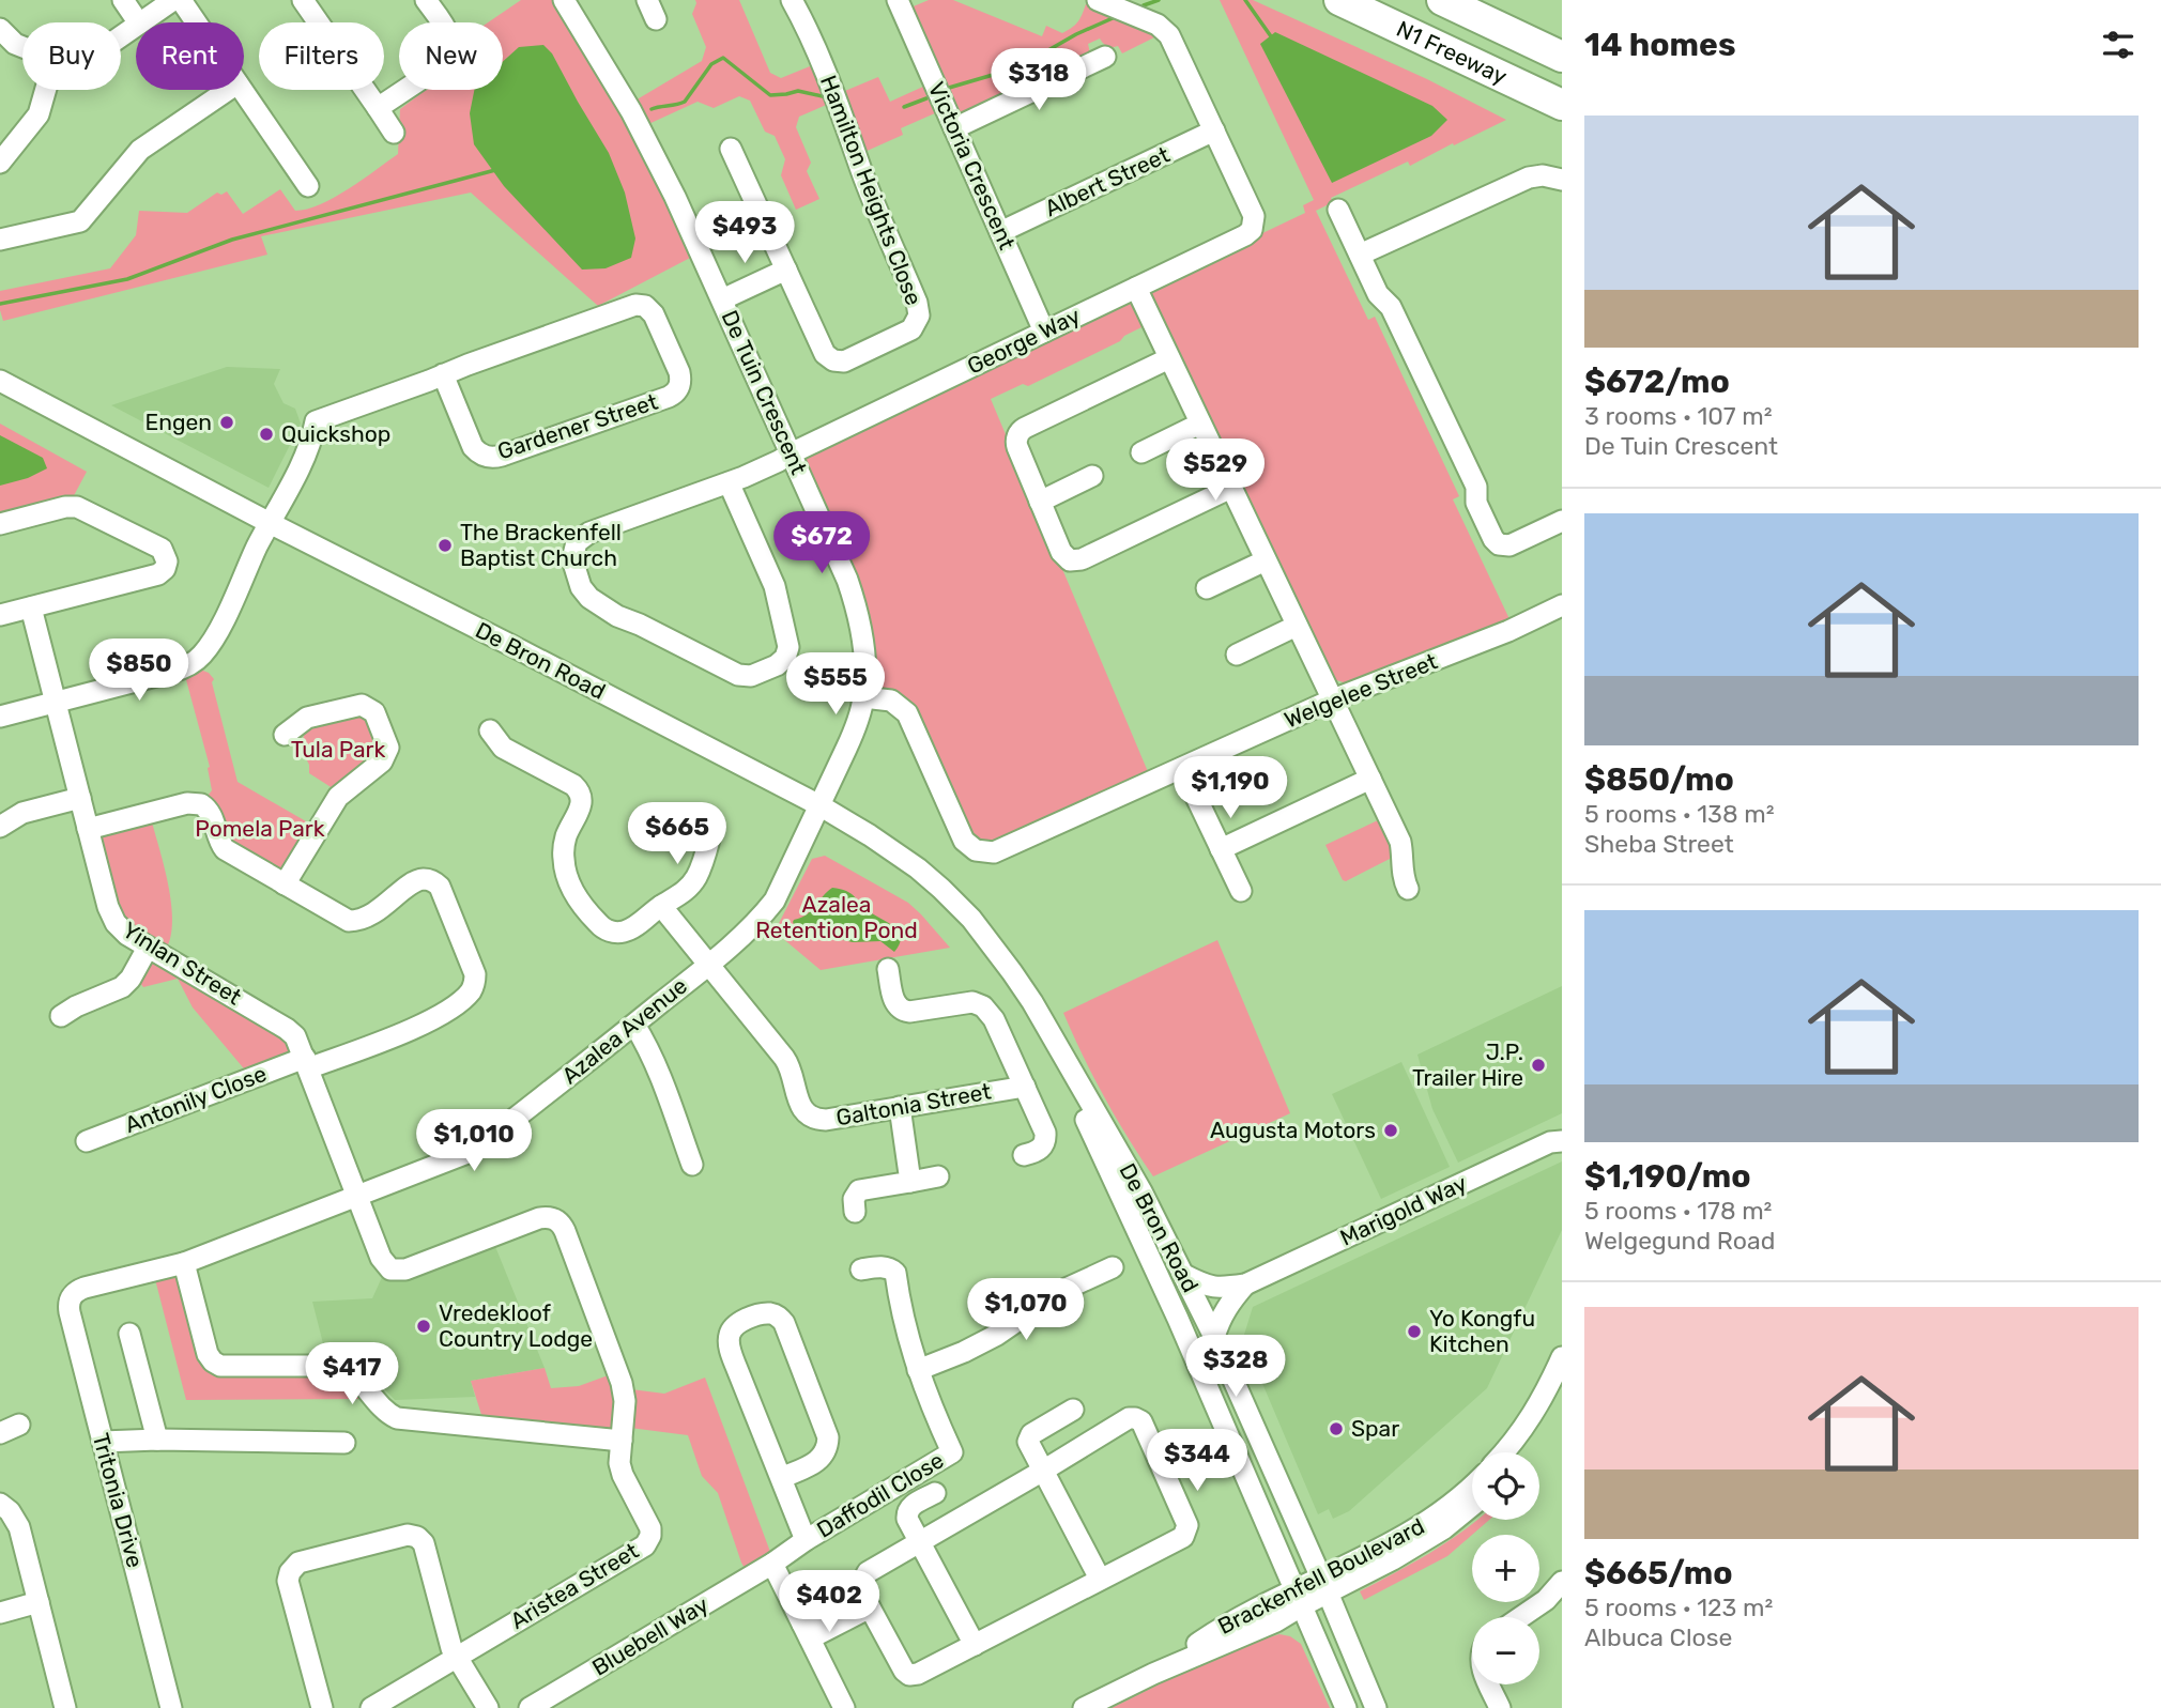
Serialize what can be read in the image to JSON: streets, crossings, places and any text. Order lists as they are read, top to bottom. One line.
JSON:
{"streets":{"highway":["N1 Freeway"],"street":["Victoria Crescent","Albert Street","Hamilton Heights Close","George Way","De Tuin Crescent","Gardener Street","De Bron Road","Welgelee Street","Yinlan Street","Azalea Avenue","Antonily Close","Galtonia Street","Marigold Way","Daffodil Close","Tritonia Drive","Brackenfell Boulevard","Aristea Street","Bluebell Way"]},"crossings":[["Victoria Crescent","Albert Street"],["Victoria Crescent","George Way"],["Albert Street","George Way"],["George Way","De Tuin Crescent"],["De Tuin Crescent","De Bron Road"],["De Tuin Crescent","Welgelee Street"],["De Tuin Crescent","Azalea Avenue"],["Gardener Street","De Bron Road"],["Gardener Street","Yinlan Street"],["De Bron Road","Azalea Avenue"],["De Bron Road","Marigold Way"],["De Bron Road","Brackenfell Boulevard"],["Yinlan Street","Azalea Avenue"],["Yinlan Street","Antonily Close"],["Yinlan Street","Aristea Street"],["Azalea Avenue","Galtonia Street"],["Azalea Avenue","Tritonia Drive"],["Azalea Avenue","Aristea Street"],["Daffodil Close","Bluebell Way"]],"parks":["Tula Park","Pomela Park","Azalea Retention Pond"],"places":["Engen","Quickshop","The Brackenfell Baptist Church","J.P. Trailer Hire","Augusta Motors","Vredekloof Country Lodge","Yo Kongfu Kitchen","Spar"],"page":{"heading":"14 homes","chip":["Buy","Rent","Filters","New"],"price":["$318","$493","$529","$672","$850","$555","$1,190","$665","$1,010","$1,070","$328","$417","$344","$402"],"list":[{"name":"$672/mo","note":"3 rooms · 107 m² · De Tuin Crescent"},{"name":"$850/mo","note":"5 rooms · 138 m² · Sheba Street"},{"name":"$1,190/mo","note":"5 rooms · 178 m² · Welgegund Road"},{"name":"$665/mo","note":"5 rooms · 123 m² · Albuca Close"}],"map_buttons":["+","−"]}}
